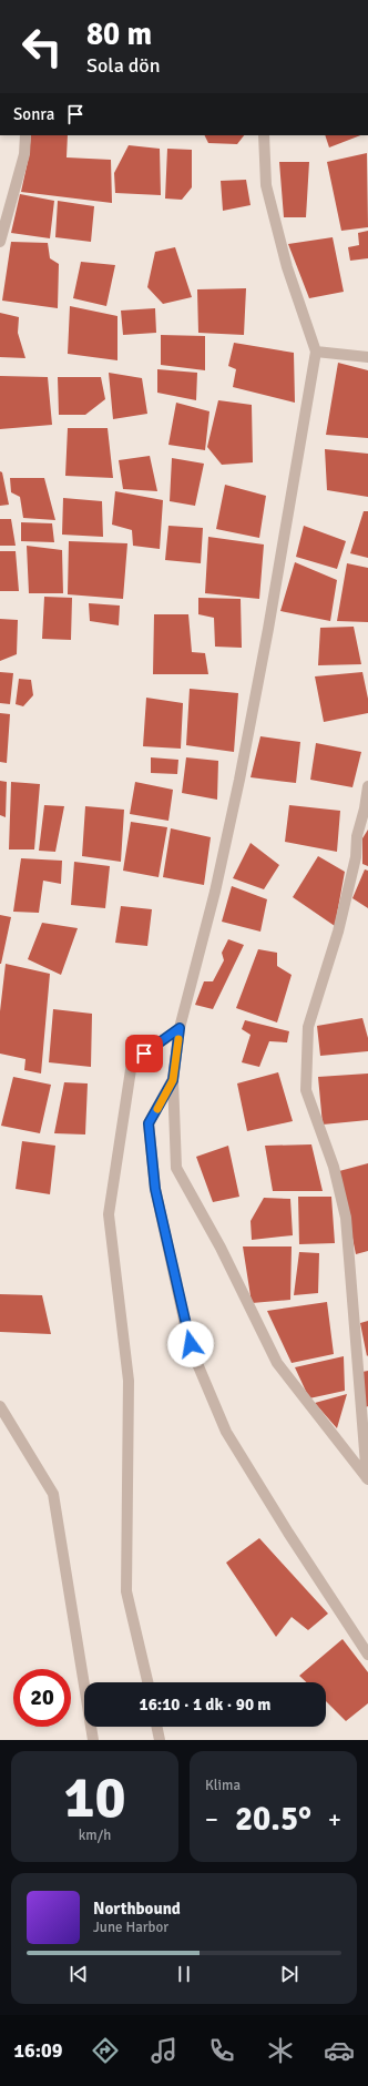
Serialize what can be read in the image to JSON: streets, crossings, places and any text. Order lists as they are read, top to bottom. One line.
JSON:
{"page":{"turn":["80 m","Sola dön"],"then":"Sonra","limit":"20","trip":"16:10 · 1 dk · 90 m","tile":[["10","km/h"],"Klima"],"heat":["−","20.5°","+"],"song":["Northbound","June Harbor"],"tabs":"16:09"}}
